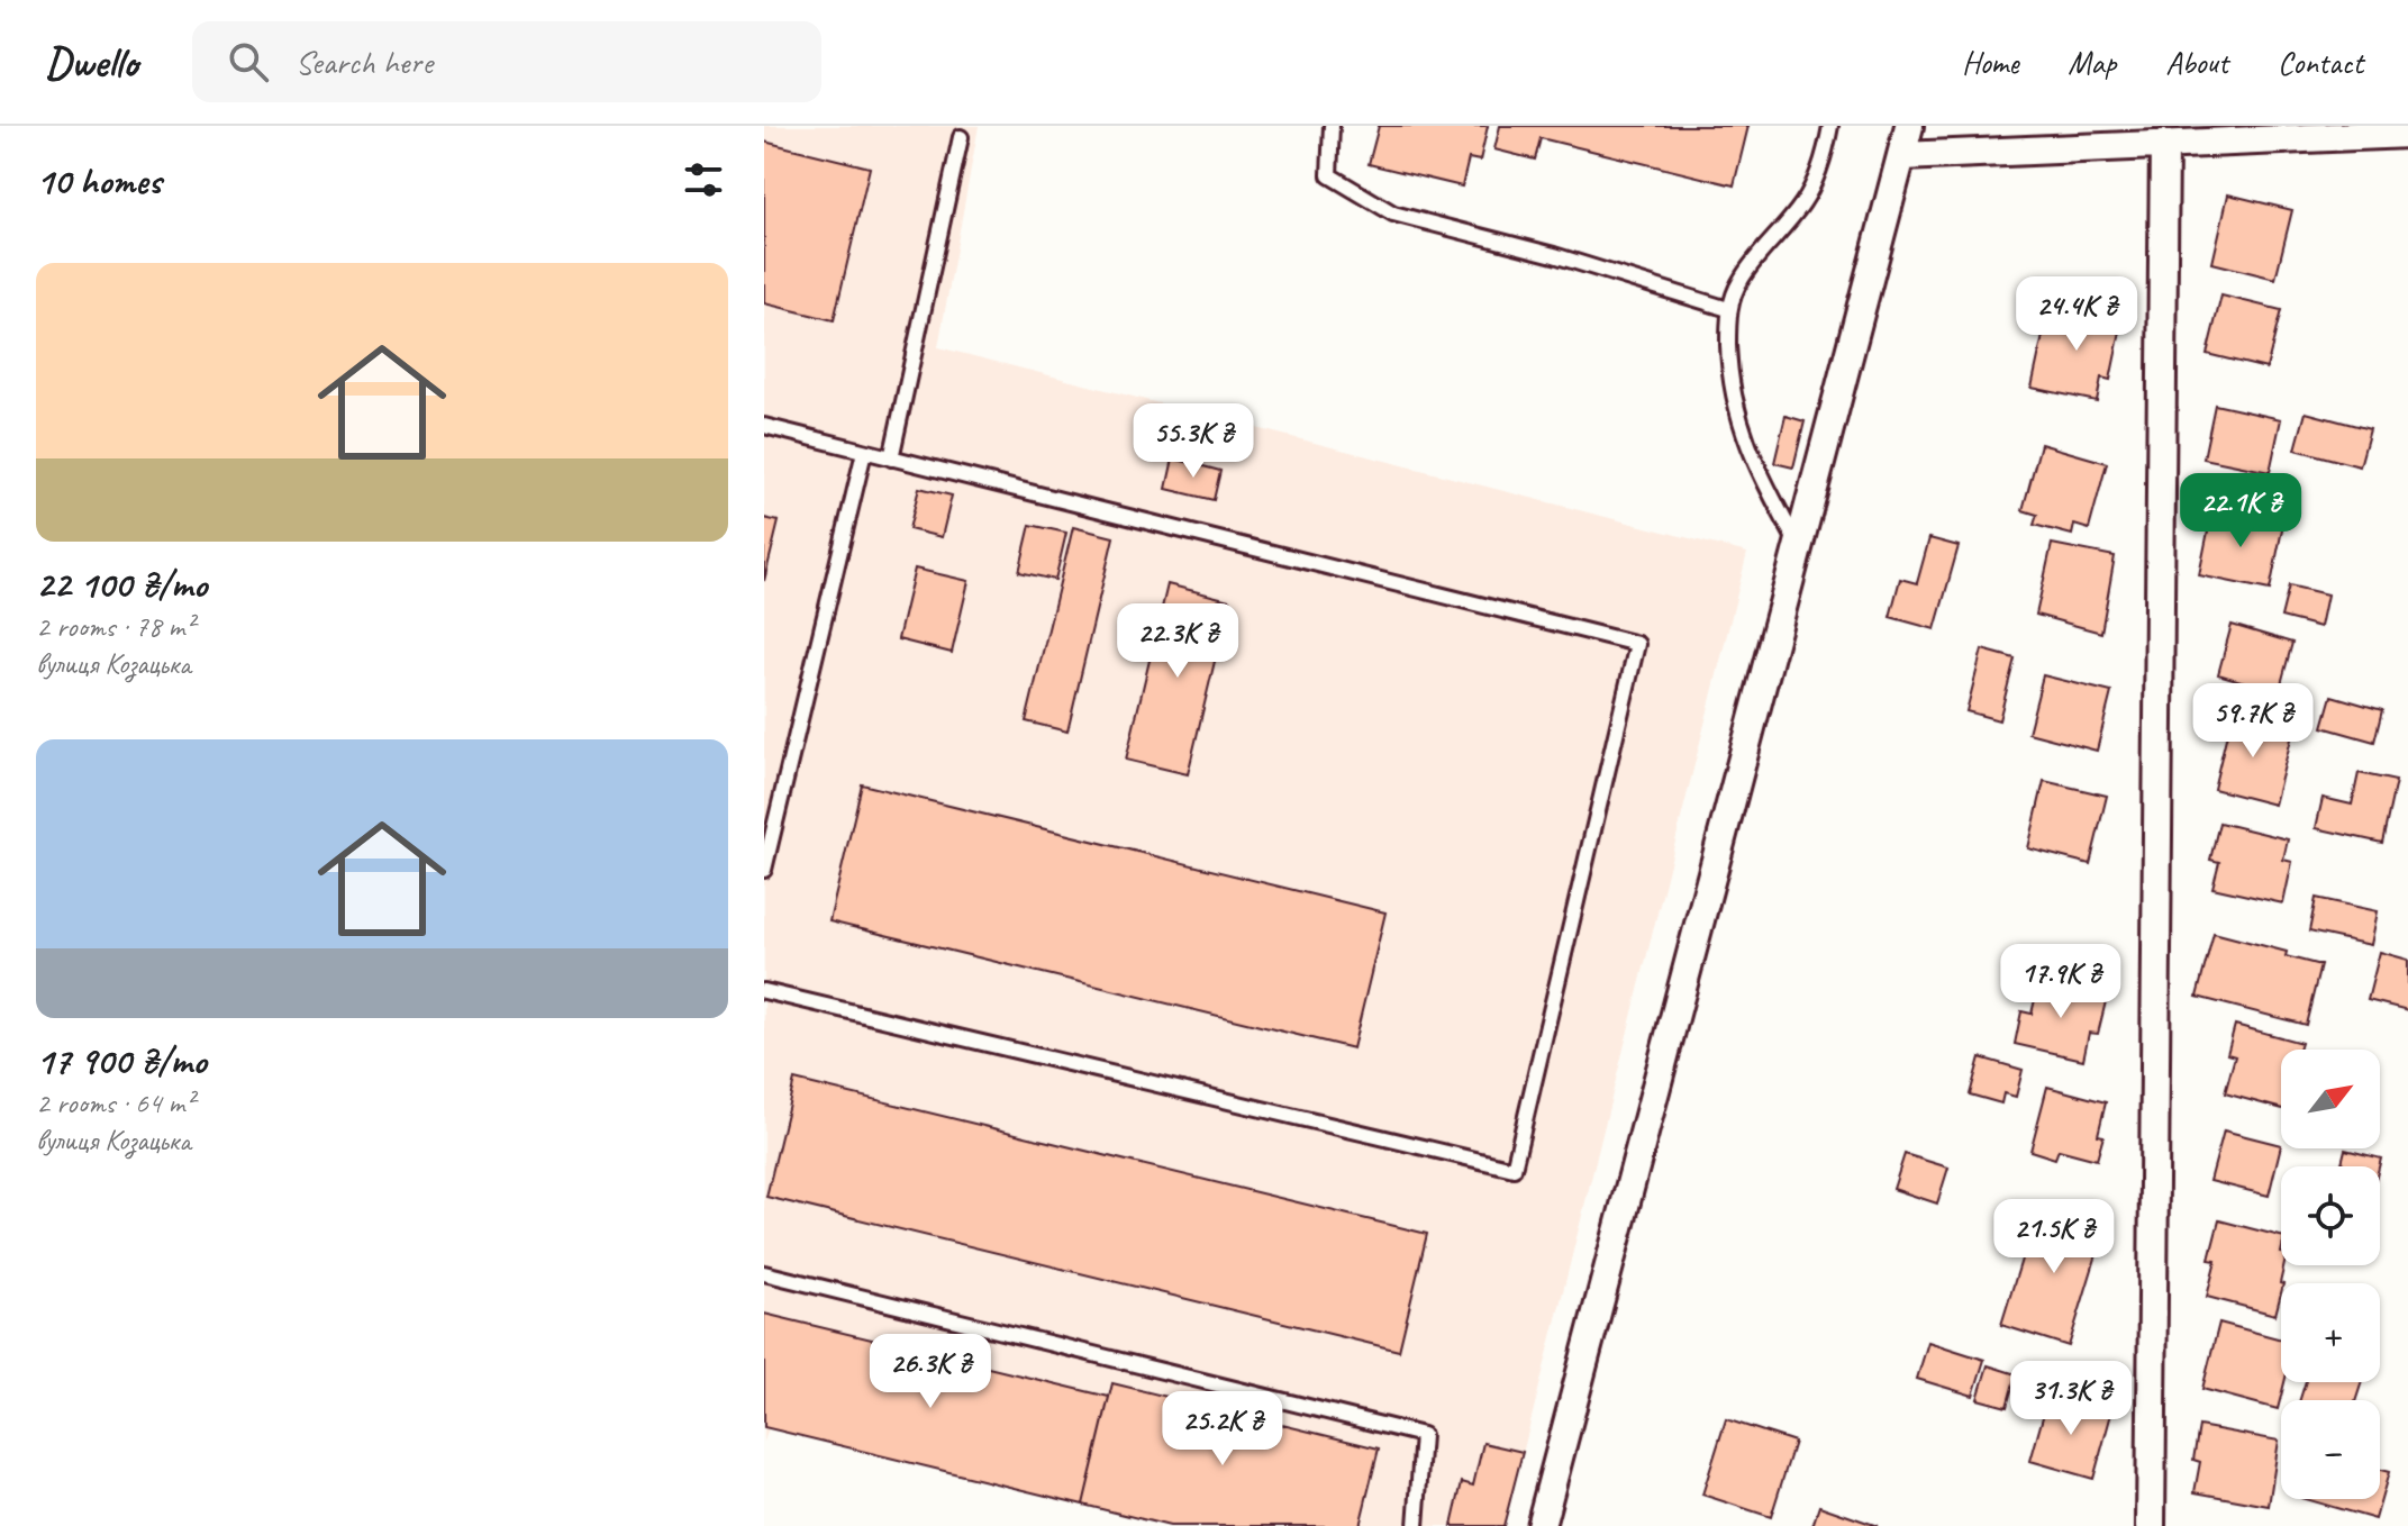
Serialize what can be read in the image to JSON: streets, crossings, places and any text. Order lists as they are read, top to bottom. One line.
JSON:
{"north":"top right","page":{"header":"Dwello","search":"Search here","nav":["Home","Map","About","Contact"],"heading":"10 homes","list":[{"name":"22 100 ₴/mo","note":"2 rooms · 78 m² · вулиця Козацька"},{"name":"17 900 ₴/mo","note":"2 rooms · 64 m² · вулиця Козацька"}],"price":["24.4K ₴","55.3K ₴","22.1K ₴","22.3K ₴","59.7K ₴","17.9K ₴","21.5K ₴","26.3K ₴","31.3K ₴","25.2K ₴"],"map_buttons":["+","−"]}}
